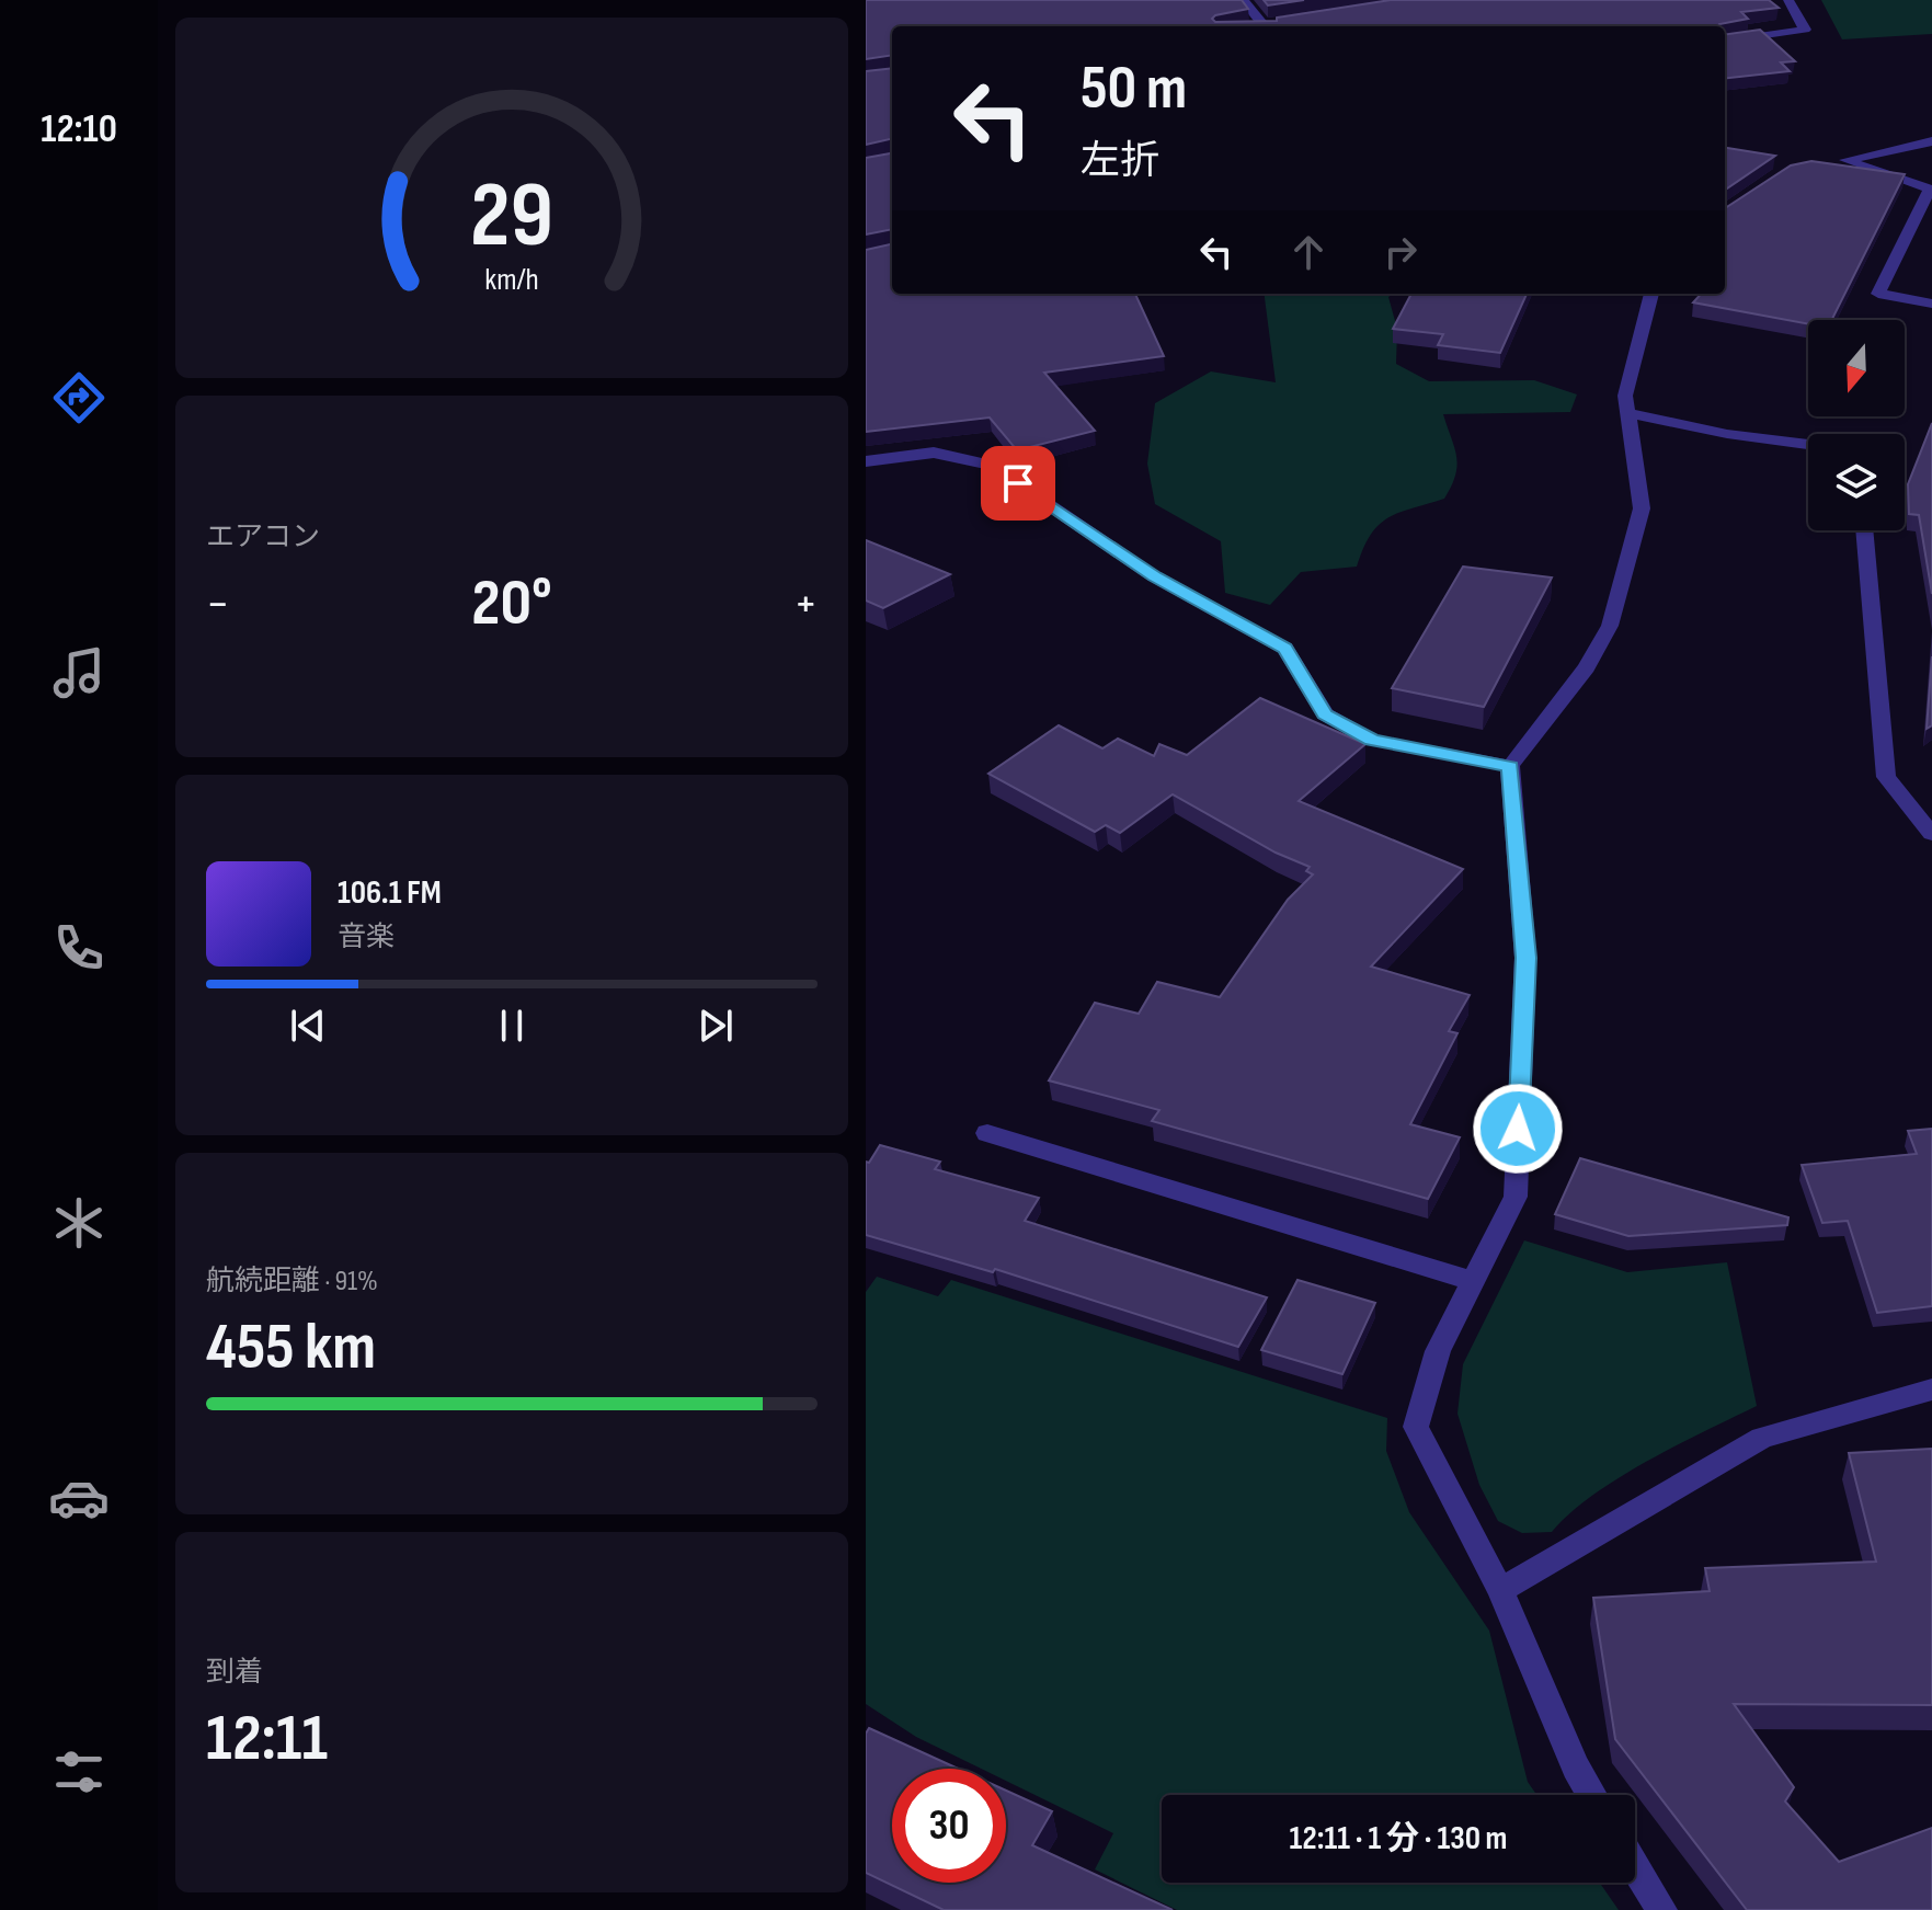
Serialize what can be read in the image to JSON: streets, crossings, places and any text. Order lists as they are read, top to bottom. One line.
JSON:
{"north":"bottom","page":{"tabs":"12:10","turn":["50 m","左折"],"tile":["エアコン",["航続距離 · 91%","455 km"],["到着","12:11"]],"heat":["−","20°","+"],"song":["106.1 FM","音楽"],"limit":"30","trip":"12:11 · 1 分 · 130 m","gauge":["29","km/h"]}}
